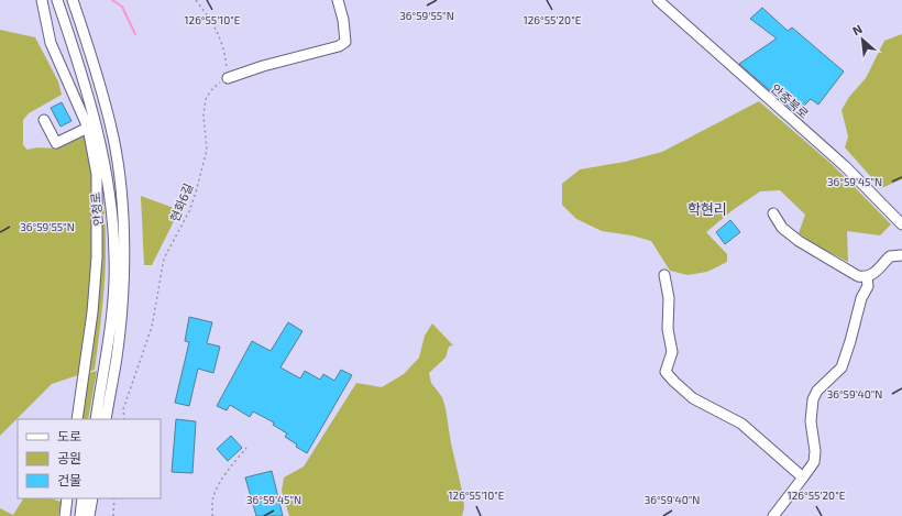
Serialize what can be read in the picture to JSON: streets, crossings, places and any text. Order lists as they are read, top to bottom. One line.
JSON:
{"streets":{"street":["안중북로","안청로"],"path":["현화6길"]},"districts":["학현리"],"legend":["도로","공원","건물"],"north":"top left","coordinates":["36°59'55\"N","126°55'10\"E","126°55'20\"E","36°59'45\"N","36°59'40\"N"]}
